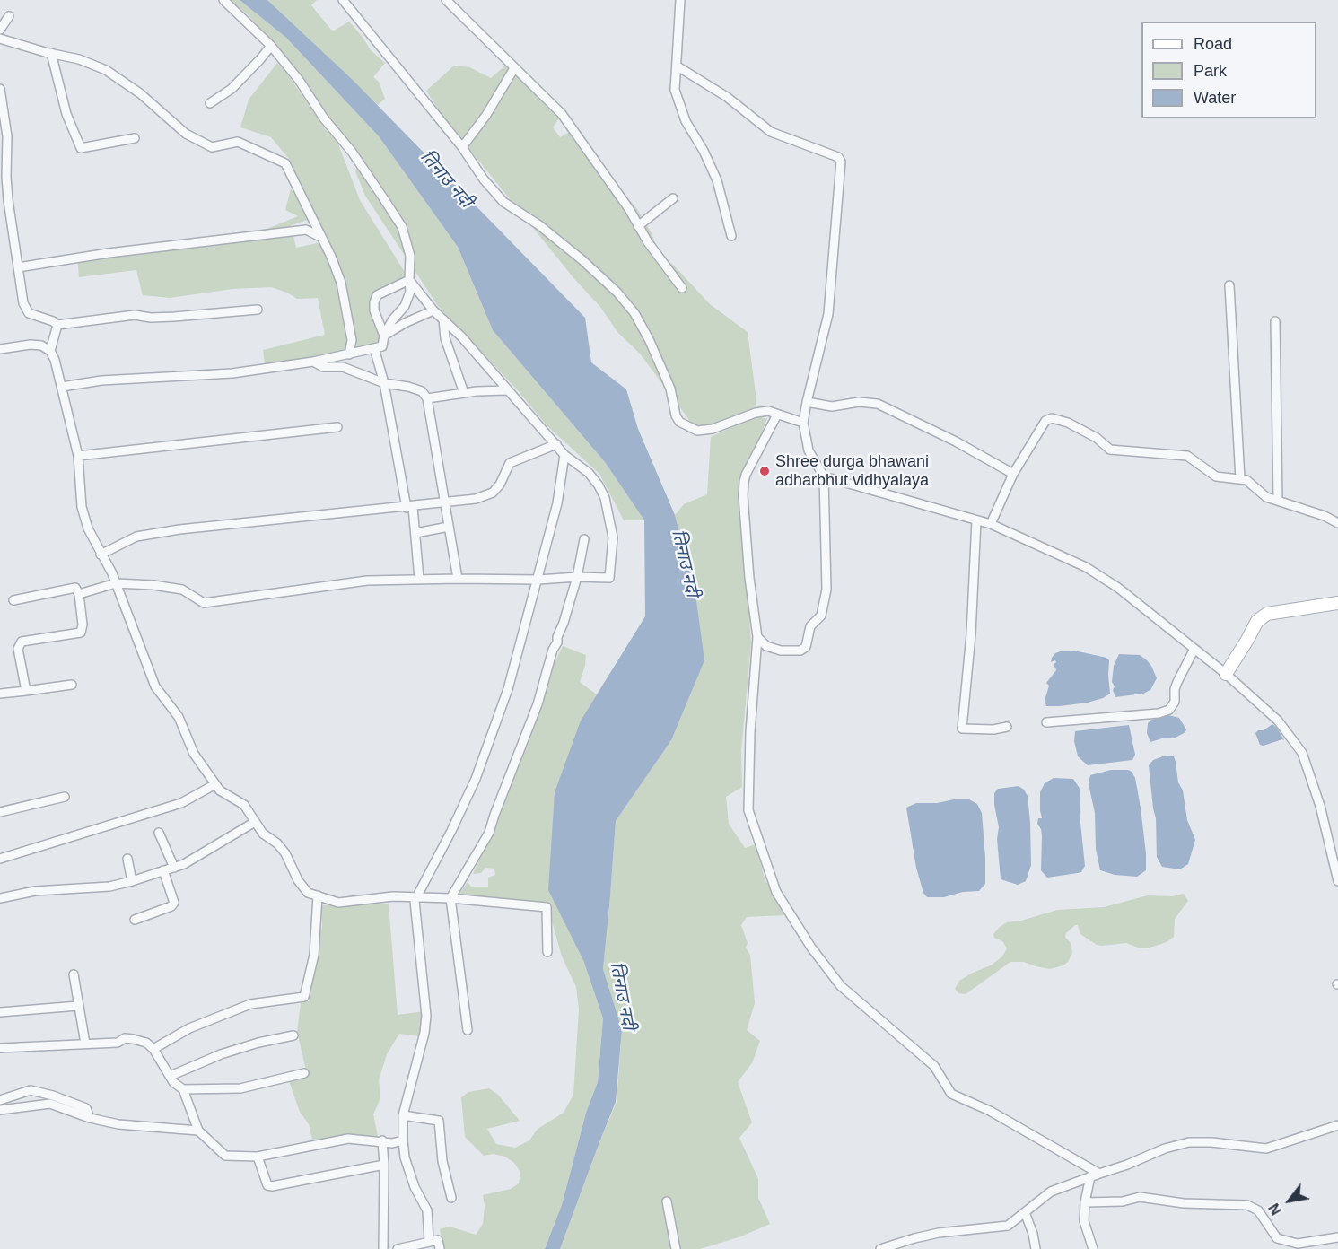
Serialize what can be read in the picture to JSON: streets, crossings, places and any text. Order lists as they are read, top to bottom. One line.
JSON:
{"water":["तिनाउ नदी"],"places":["Shree durga bhawani adharbhut vidhyalaya"],"legend":["Road","Park","Water"],"north":"bottom left"}
